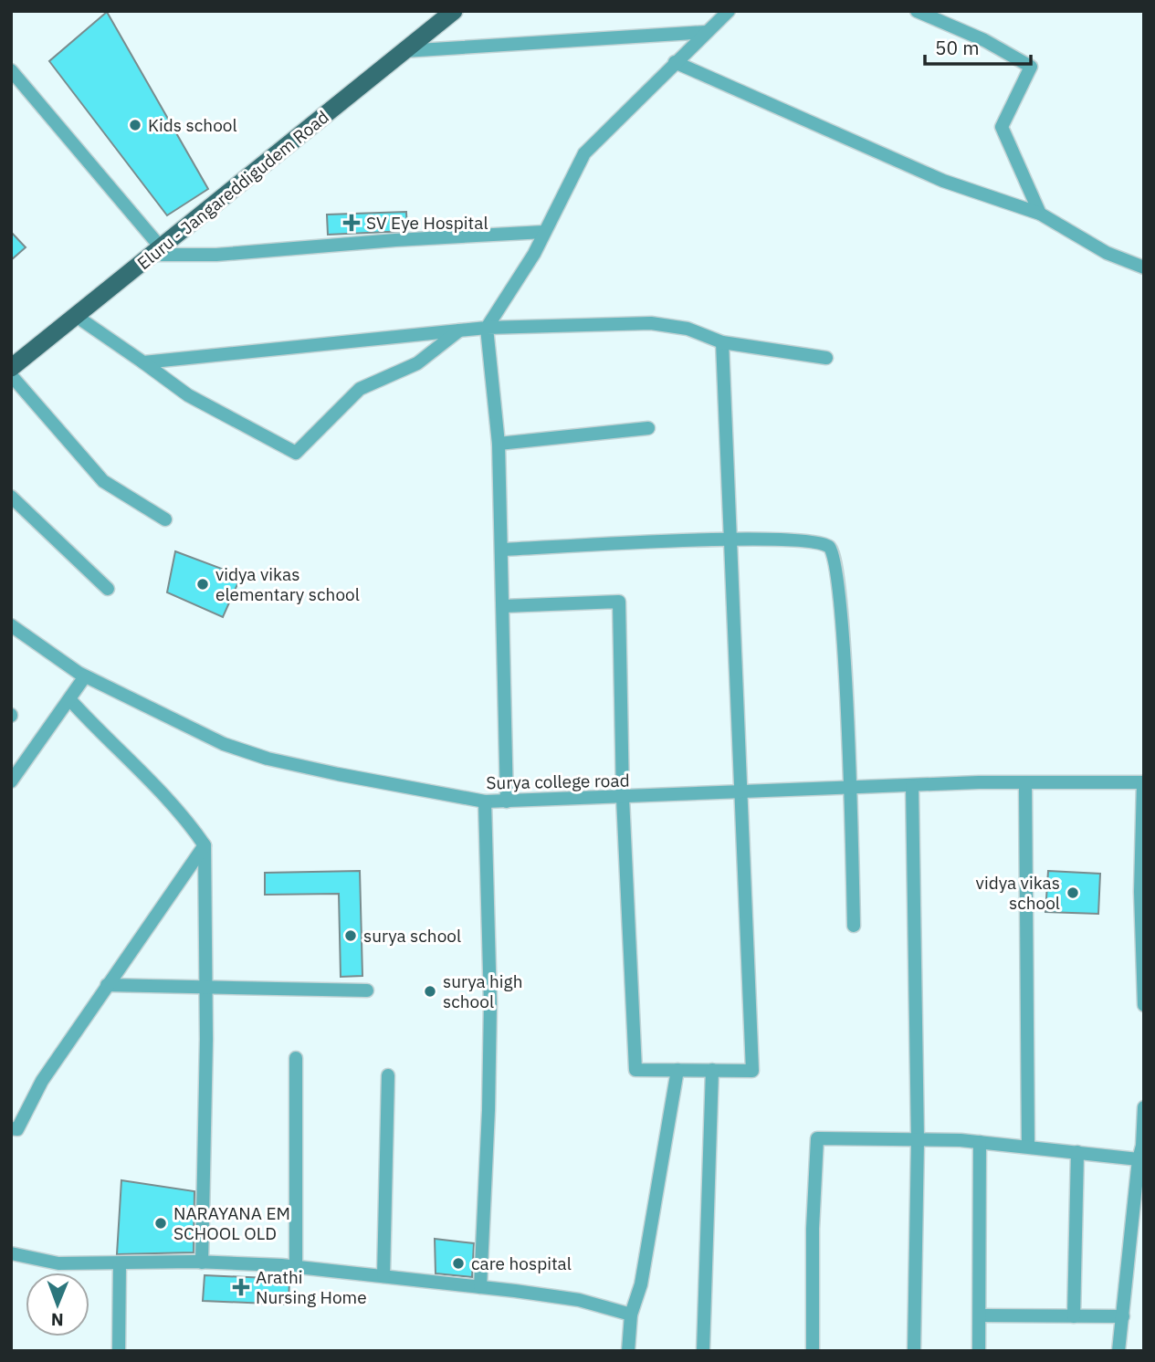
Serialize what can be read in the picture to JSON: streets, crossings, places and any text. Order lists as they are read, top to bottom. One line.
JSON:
{"streets":{"main road":["Eluru - Jangareddigudem Road"],"street":["Surya college road"]},"places":{"other":["Kids school","vidya vikas elementary school","vidya vikas school","surya school","surya high school","NARAYANA EM SCHOOL OLD","care hospital"],"health":["SV Eye Hospital","Arathi Nursing Home"]},"scale_bar":"50 m","north":"bottom"}
